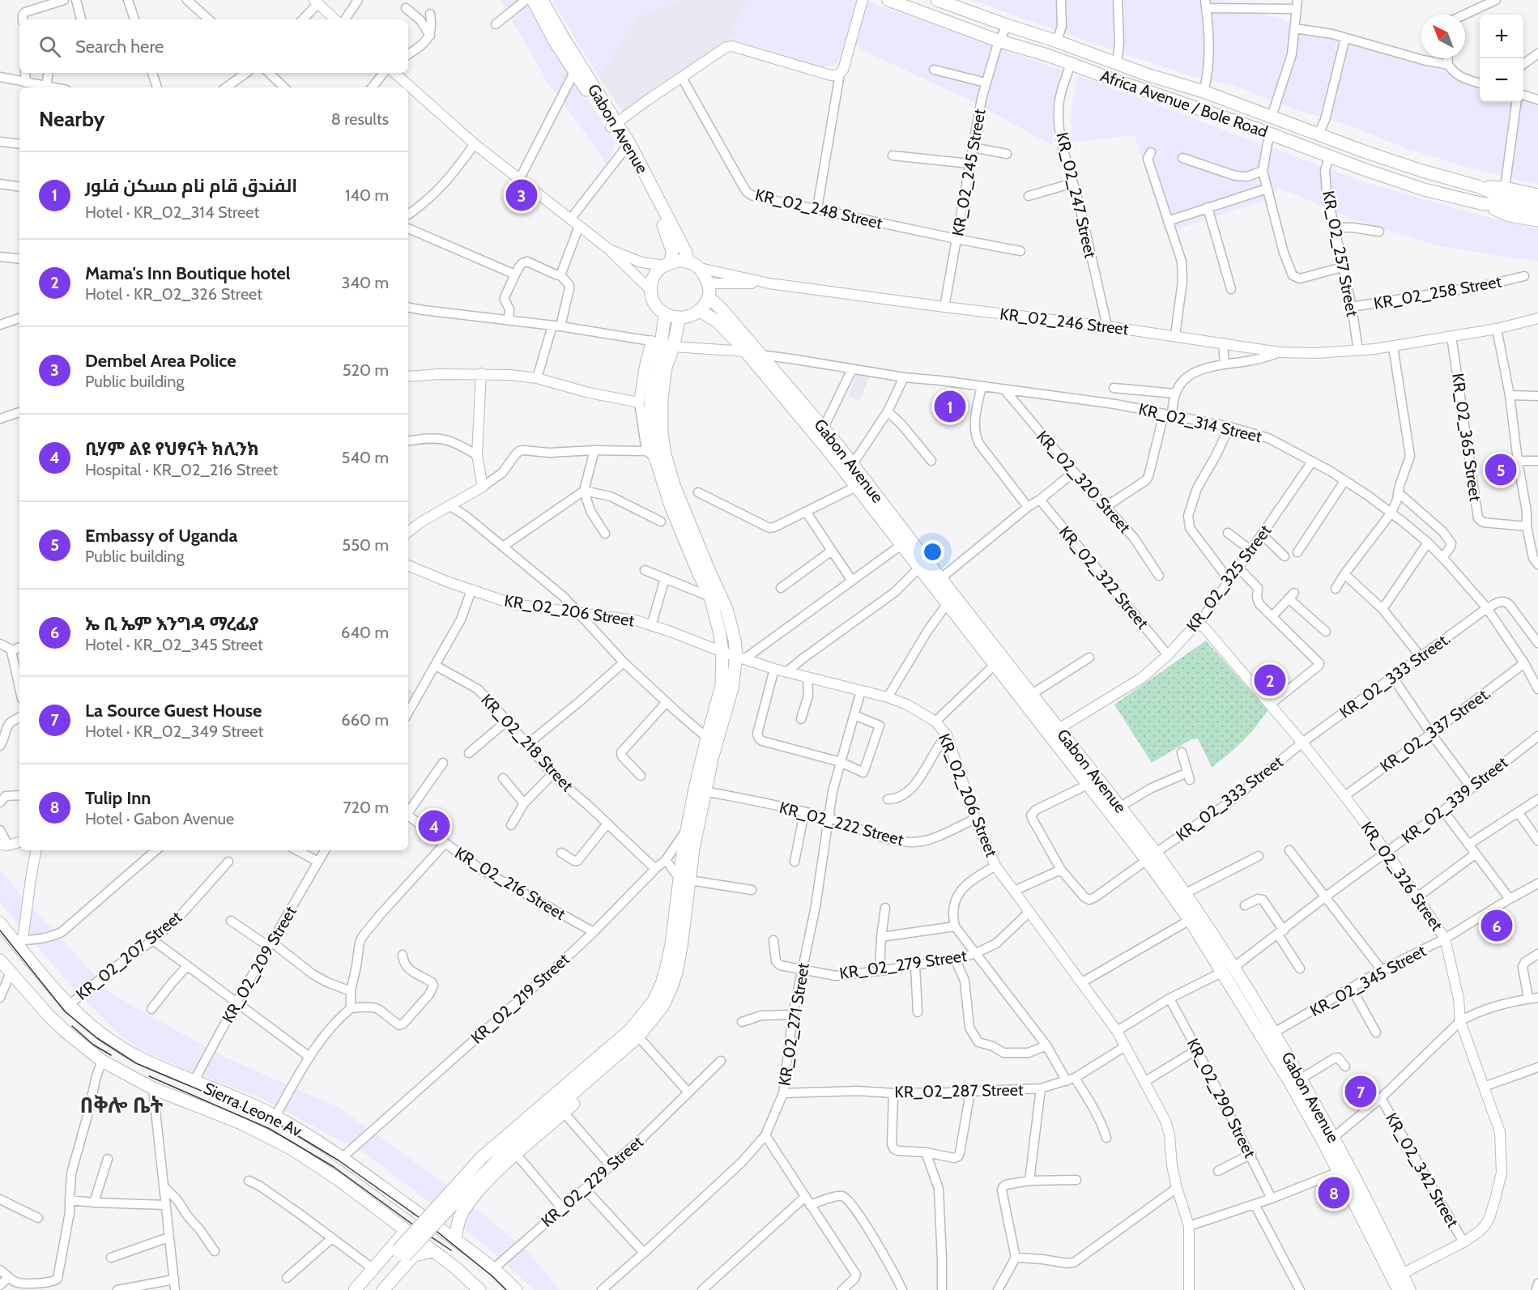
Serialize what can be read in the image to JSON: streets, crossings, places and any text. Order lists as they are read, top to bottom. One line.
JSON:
{"streets":{"main road":["Africa Avenue / Bole Road","Gabon Avenue","Sierra Leone Av"],"street":["KR_02_245 Street","KR_02_247 Street","KR_02_248 Street","KR_02_257 Street","KR_02_258 Street","KR_02_246 Street","KR_02_314 Street","KR_02_365 Street","KR_02_320 Street","KR_02_322 Street","KR_02_325 Street","KR_02_206 Street","KR_02_333 Street.","KR_02_337 Street.","KR_02_218 Street","KR_02_333 Street","KR_02_339 Street","KR_02_222 Street","KR_02_326 Street","KR_02_216 Street","KR_02_207 Street","KR_02_209 Street","KR_02_279 Street","KR_02_345 Street","KR_02_219 Street","KR_02_271 Street","KR_02_287 Street","KR_02_290 Street","KR_02_342 Street","KR_02_229 Street"]},"crossings":[["Africa Avenue / Bole Road","KR_02_245 Street"],["Africa Avenue / Bole Road","KR_02_247 Street"],["Africa Avenue / Bole Road","KR_02_257 Street"],["Gabon Avenue","KR_02_246 Street"],["Gabon Avenue","KR_02_314 Street"],["Gabon Avenue","KR_02_325 Street"],["Gabon Avenue","KR_02_333 Street"],["Gabon Avenue","KR_02_339 Street"],["Gabon Avenue","KR_02_326 Street"],["Gabon Avenue","KR_02_345 Street"],["KR_02_245 Street","KR_02_248 Street"],["KR_02_245 Street","KR_02_246 Street"],["KR_02_247 Street","KR_02_246 Street"],["KR_02_257 Street","KR_02_258 Street"],["KR_02_257 Street","KR_02_246 Street"],["KR_02_314 Street","KR_02_320 Street"],["KR_02_314 Street","KR_02_325 Street"],["KR_02_314 Street","KR_02_333 Street."],["KR_02_314 Street","KR_02_337 Street."],["KR_02_322 Street","KR_02_325 Street"],["KR_02_325 Street","KR_02_326 Street"],["KR_02_206 Street","KR_02_222 Street"],["KR_02_206 Street","KR_02_279 Street"],["KR_02_206 Street","KR_02_271 Street"],["KR_02_206 Street","KR_02_287 Street"],["KR_02_333 Street.","KR_02_333 Street"],["KR_02_333 Street.","KR_02_326 Street"],["KR_02_337 Street.","KR_02_326 Street"],["KR_02_218 Street","KR_02_219 Street"],["KR_02_333 Street","KR_02_326 Street"],["KR_02_339 Street","KR_02_326 Street"],["KR_02_222 Street","KR_02_271 Street"],["KR_02_326 Street","KR_02_345 Street"],["KR_02_326 Street","KR_02_342 Street"],["KR_02_216 Street","KR_02_219 Street"],["KR_02_207 Street","Sierra Leone Av"],["KR_02_209 Street","Sierra Leone Av"],["KR_02_279 Street","KR_02_271 Street"],["KR_02_219 Street","Sierra Leone Av"],["KR_02_271 Street","KR_02_287 Street"],["Sierra Leone Av","KR_02_229 Street"]],"districts":["በቅሎ ቤት"],"north":"top left","page":{"map_buttons":["+","−"],"search":"Search here","heading":["Nearby","8 results"],"list":[{"mark":"1","name":"الفندق قام نام مسكن فلور","note":"Hotel · KR_02_314 Street","value":"140 m"},{"mark":"2","name":"Mama's Inn Boutique hotel","note":"Hotel · KR_02_326 Street","value":"340 m"},{"mark":"3","name":"Dembel Area Police","note":"Public building","value":"520 m"},{"mark":"4","name":"ቢሃም ልዩ የህፃናት ክሊንክ","note":"Hospital · KR_02_216 Street","value":"540 m"},{"mark":"5","name":"Embassy of Uganda","note":"Public building","value":"550 m"},{"mark":"6","name":"ኤ ቢ ኤም እንግዳ ማረፊያ","note":"Hotel · KR_02_345 Street","value":"640 m"},{"mark":"7","name":"La Source Guest House","note":"Hotel · KR_02_349 Street","value":"660 m"},{"mark":"8","name":"Tulip Inn","note":"Hotel · Gabon Avenue","value":"720 m"}],"pins":["3","1","5","2","4","6","7","8"]}}
